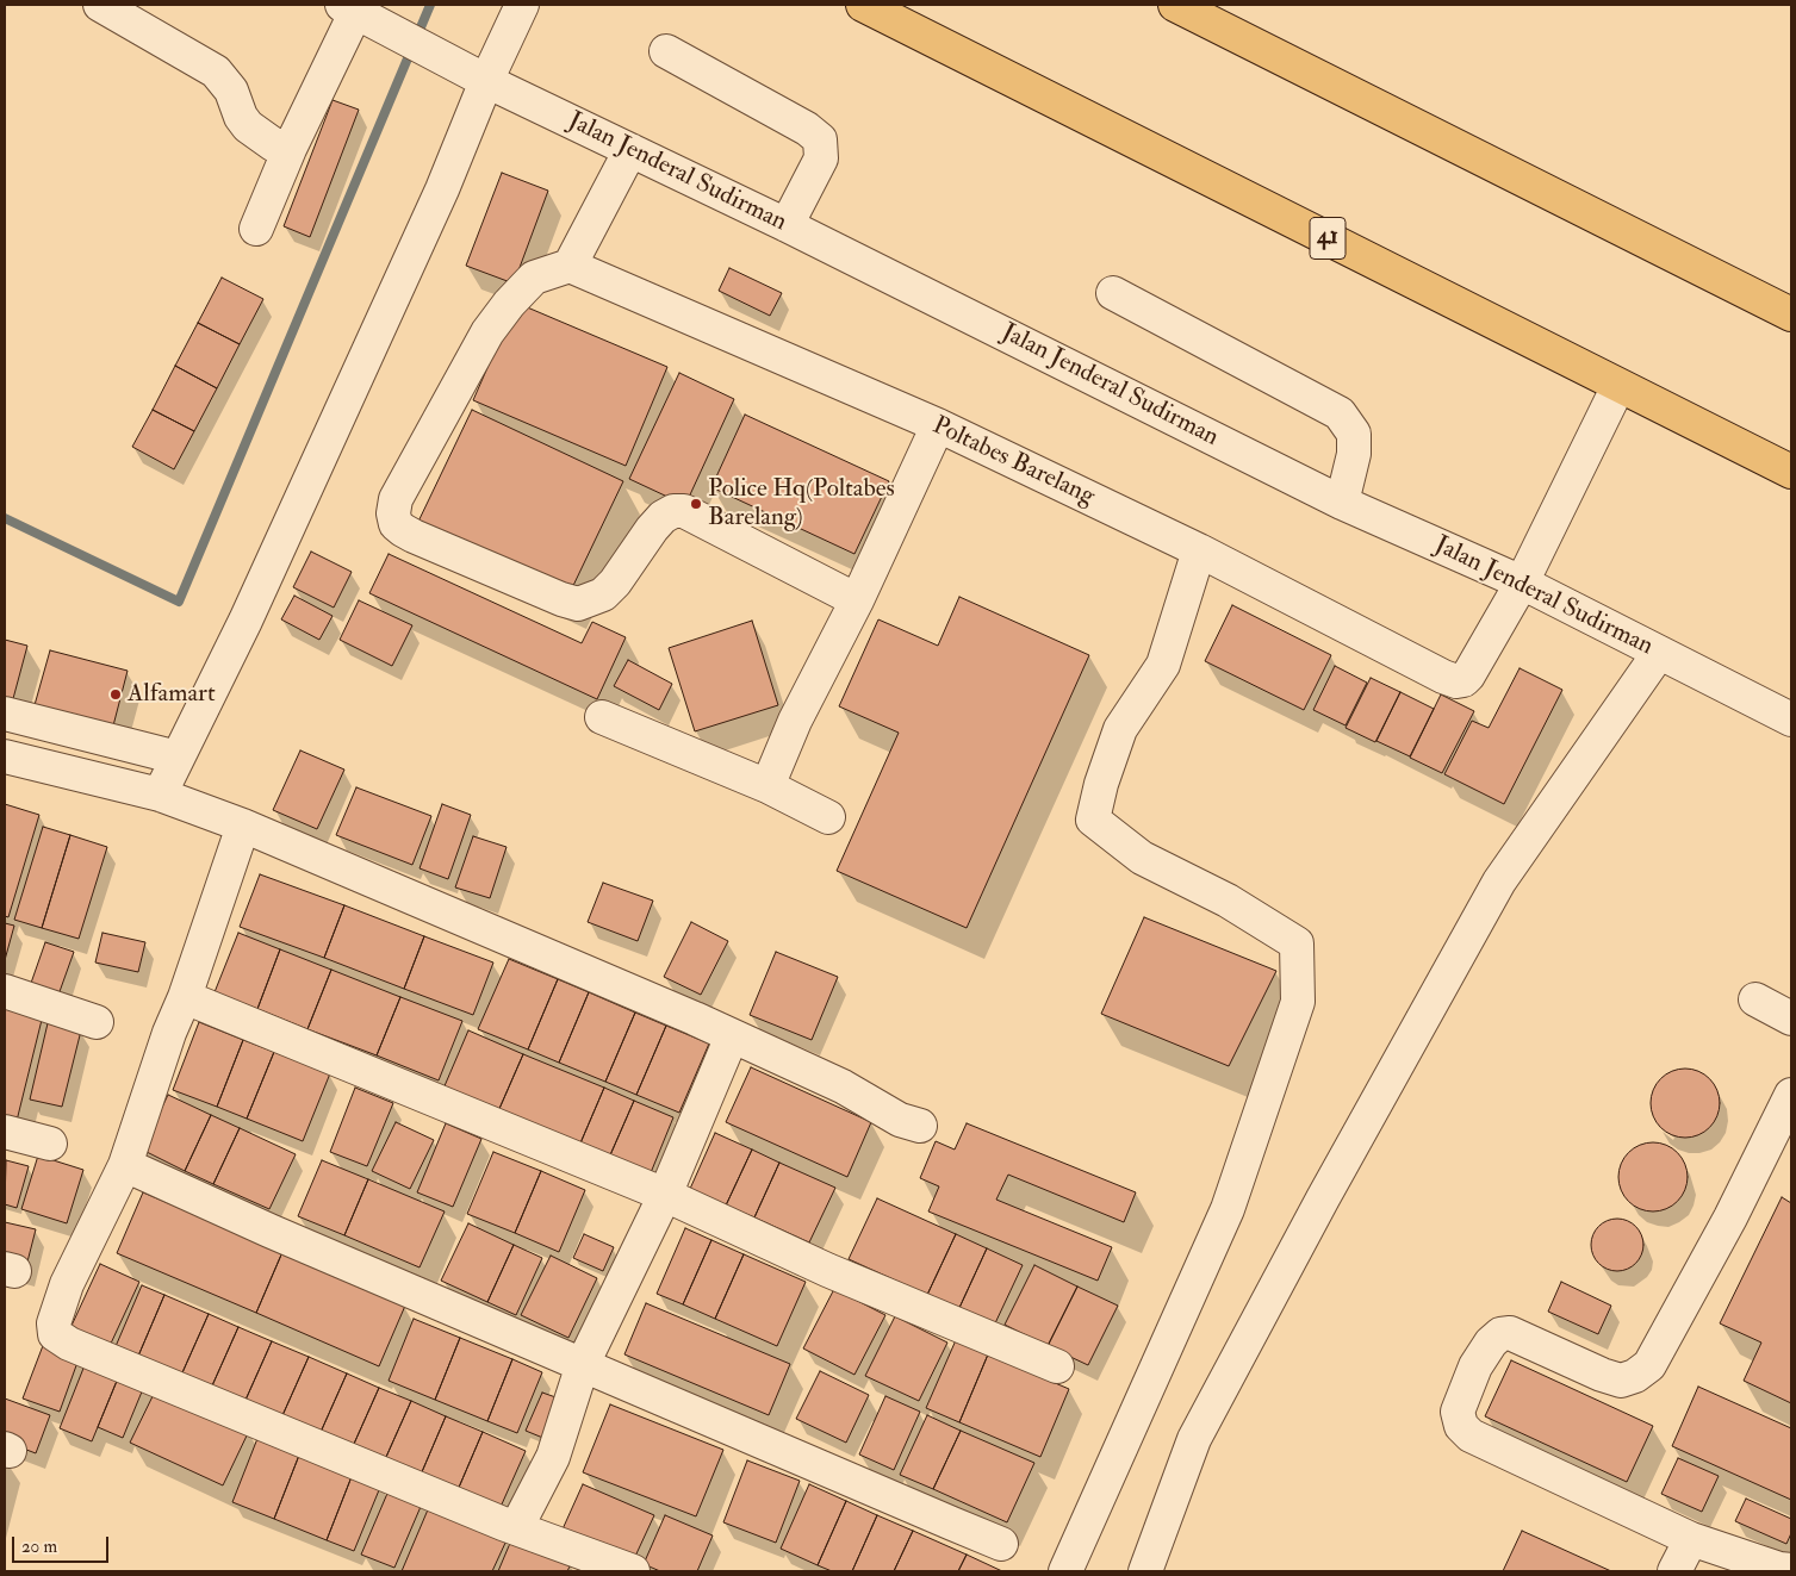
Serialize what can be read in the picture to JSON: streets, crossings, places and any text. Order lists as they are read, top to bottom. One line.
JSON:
{"streets":{"highway":["41"],"street":["Jalan Jenderal Sudirman","Poltabes Barelang"]},"crossings":[["Jalan Jenderal Sudirman","Poltabes Barelang"]],"places":["Police Hq(Poltabes Barelang)","Alfamart"],"scale_bar":"20 m"}
